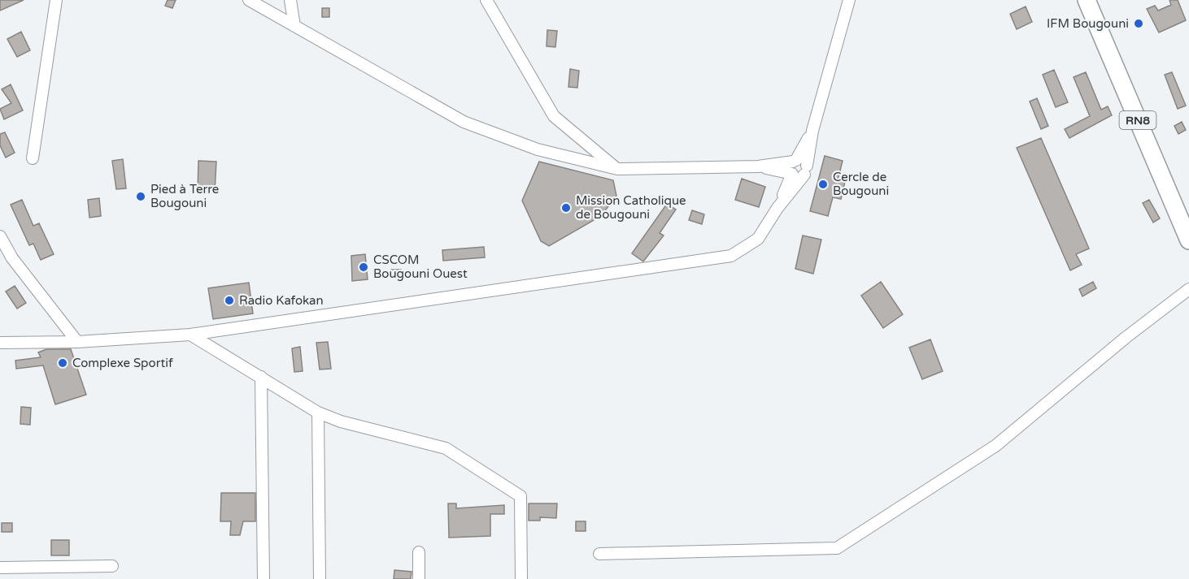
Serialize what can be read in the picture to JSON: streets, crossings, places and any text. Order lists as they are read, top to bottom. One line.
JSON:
{"streets":{"main road":["RN8"]},"places":["IFM Bougouni","Cercle de Bougouni","Pied à Terre Bougouni","Mission Catholique de Bougouni","CSCOM Bougouni Ouest","Radio Kafokan","Complexe Sportif"]}
